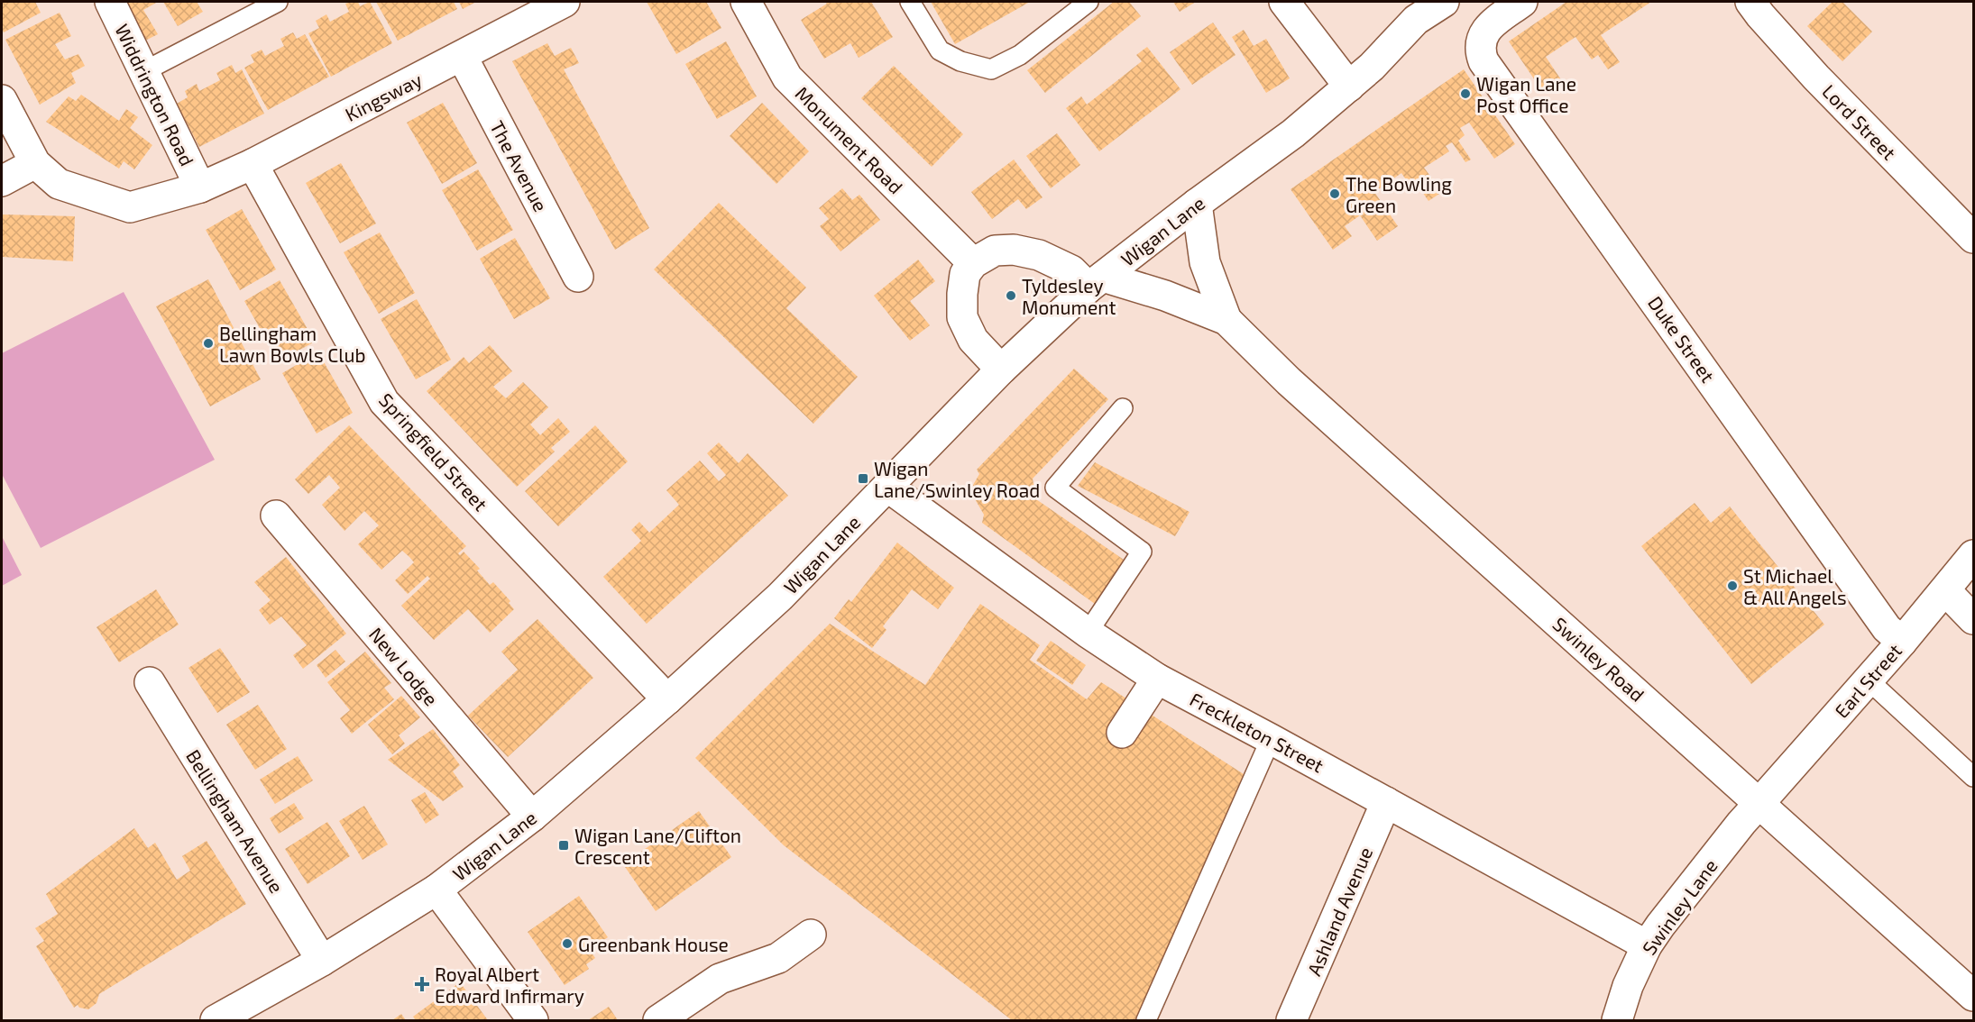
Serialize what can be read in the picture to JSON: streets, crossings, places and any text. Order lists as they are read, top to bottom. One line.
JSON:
{"streets":{"main road":["Widdrington Road","Kingsway","Lord Street","Monument Road","The Avenue","Wigan Lane","Duke Street","Springfield Street","Swinley Road","New Lodge","Earl Street","Freckleton Street","Bellingham Avenue","Swinley Lane","Ashland Avenue"]},"crossings":[["Widdrington Road","Kingsway"],["Kingsway","The Avenue"],["Kingsway","Springfield Street"],["Wigan Lane","Springfield Street"],["Wigan Lane","Swinley Road"],["Wigan Lane","New Lodge"],["Wigan Lane","Freckleton Street"],["Wigan Lane","Bellingham Avenue"],["Duke Street","Earl Street"],["Swinley Road","Earl Street"],["Swinley Road","Swinley Lane"],["Earl Street","Swinley Lane"],["Freckleton Street","Swinley Lane"],["Freckleton Street","Ashland Avenue"]],"places":{"other":["Wigan Lane Post Office","The Bowling Green","Tyldesley Monument","Bellingham Lawn Bowls Club","St Michael & All Angels","Greenbank House"],"transit":["Wigan Lane/Swinley Road","Wigan Lane/Clifton Crescent"],"health":["Royal Albert Edward Infirmary"]}}
